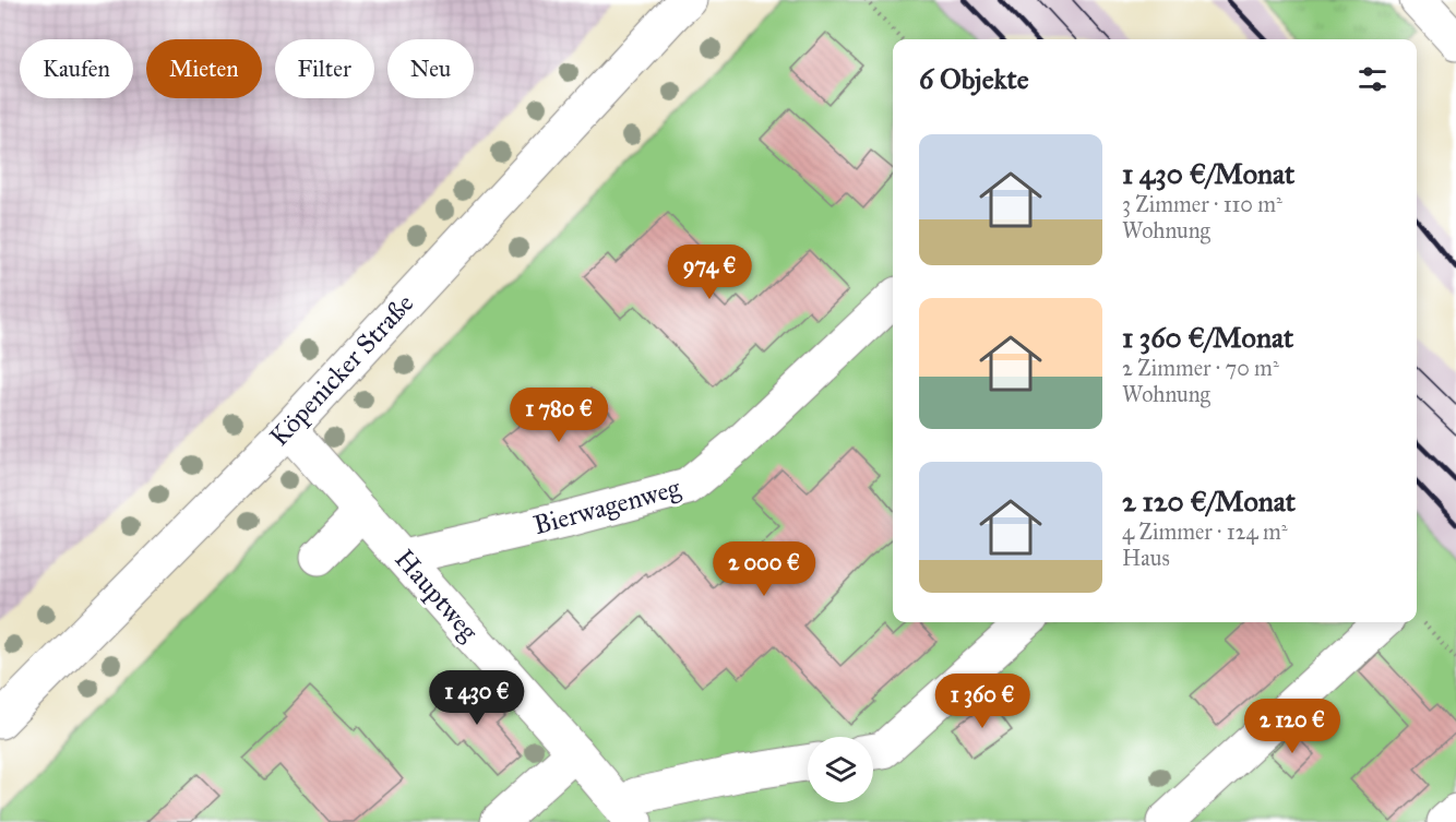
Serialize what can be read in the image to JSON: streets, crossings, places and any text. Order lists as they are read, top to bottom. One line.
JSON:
{"streets":{"main road":["Köpenicker Straße","Bierwagenweg","Hauptweg"]},"crossings":[["Köpenicker Straße","Hauptweg"],["Bierwagenweg","Hauptweg"]],"page":{"chip":["Kaufen","Mieten","Filter","Neu"],"heading":"6 Objekte","list":[{"name":"1 430 €/Monat","note":"3 Zimmer · 110 m² · Wohnung"},{"name":"1 360 €/Monat","note":"2 Zimmer · 70 m² · Wohnung"},{"name":"2 120 €/Monat","note":"4 Zimmer · 124 m² · Haus"}],"price":["974 €","1 780 €","2 000 €","1 430 €","1 360 €","2 120 €"]}}
